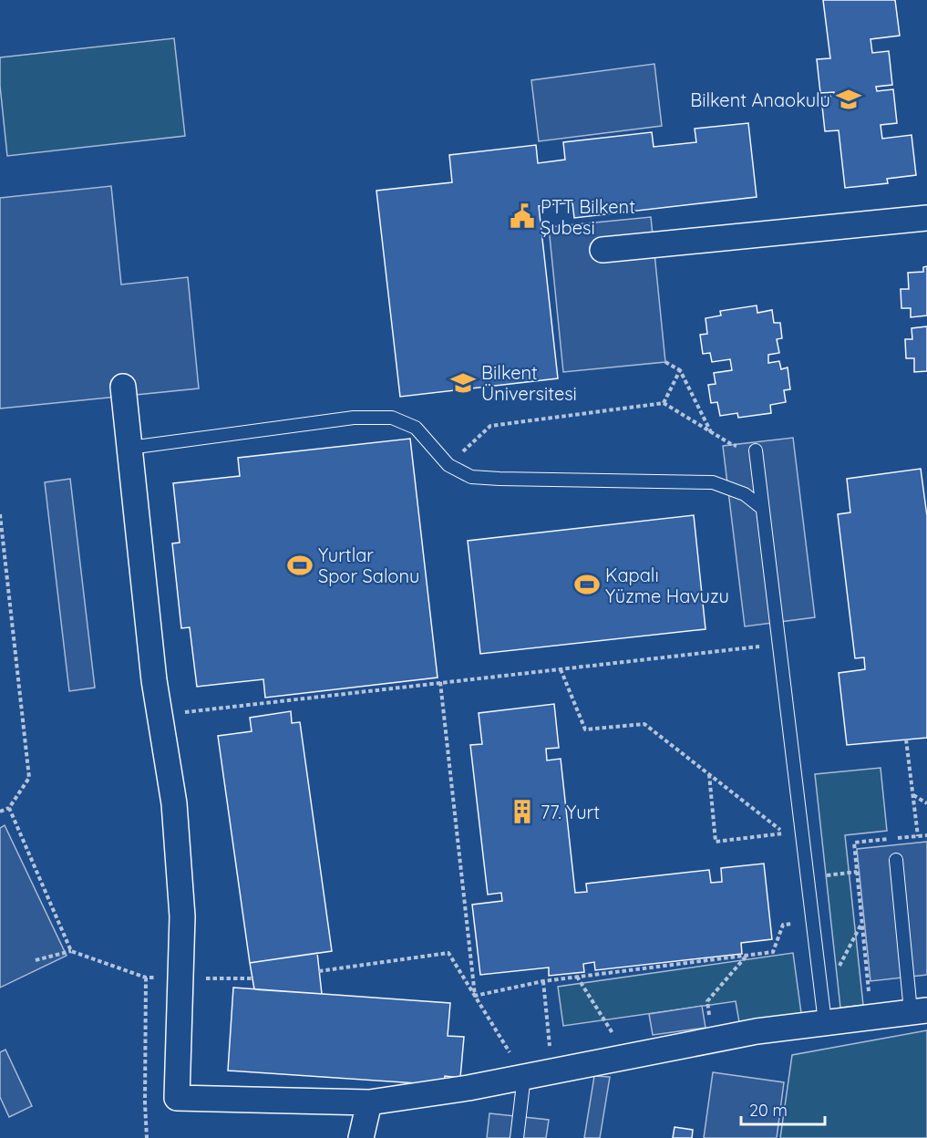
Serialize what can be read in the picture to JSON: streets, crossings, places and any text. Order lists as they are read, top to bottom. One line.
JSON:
{"places":{"school or university":["Bilkent Anaokulu","Bilkent Üniversitesi"],"public building":["PTT Bilkent Şubesi"],"sports":["Yurtlar Spor Salonu","Kapalı Yüzme Havuzu"],"building":["77. Yurt"]},"scale_bar":"20 m"}
